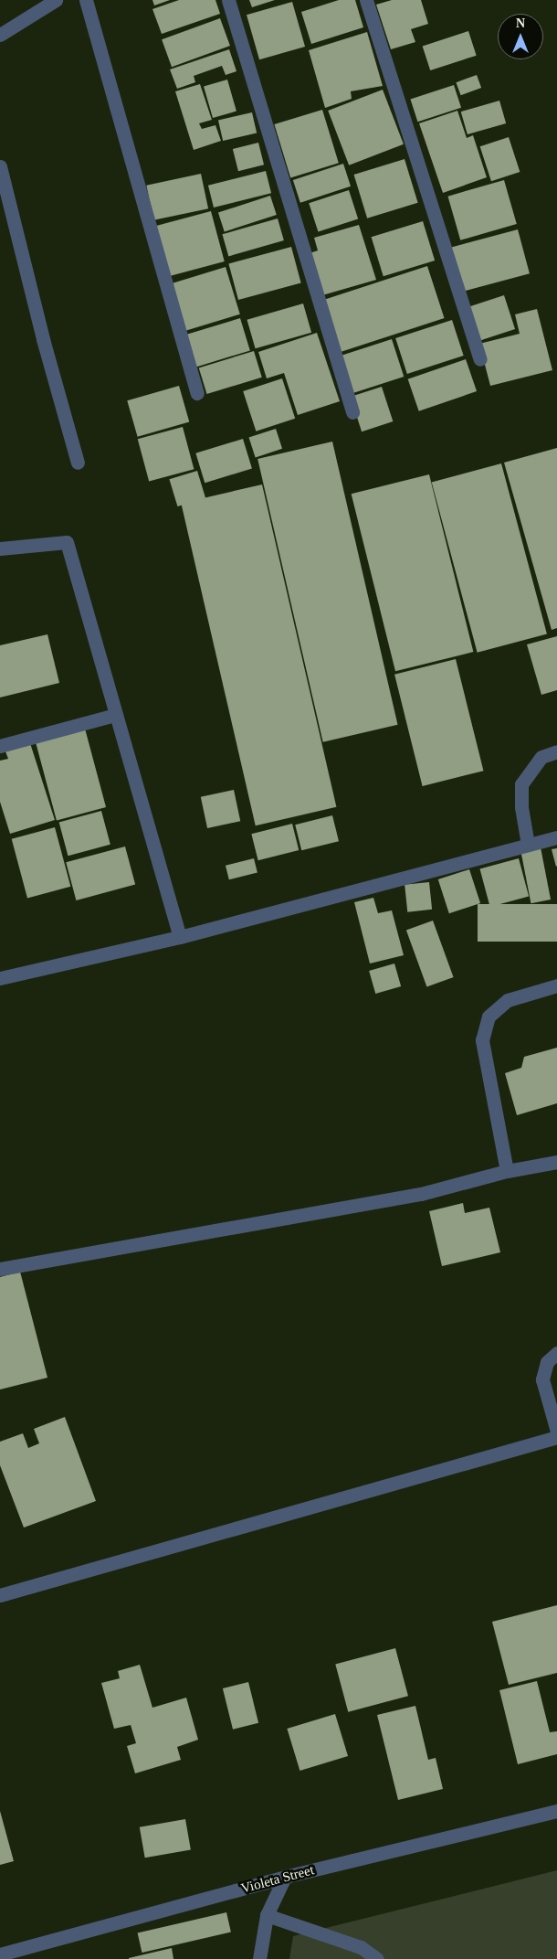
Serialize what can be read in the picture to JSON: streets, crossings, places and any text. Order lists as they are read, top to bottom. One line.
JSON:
{"streets":{"street":["Violeta Street"]},"north":"top"}
